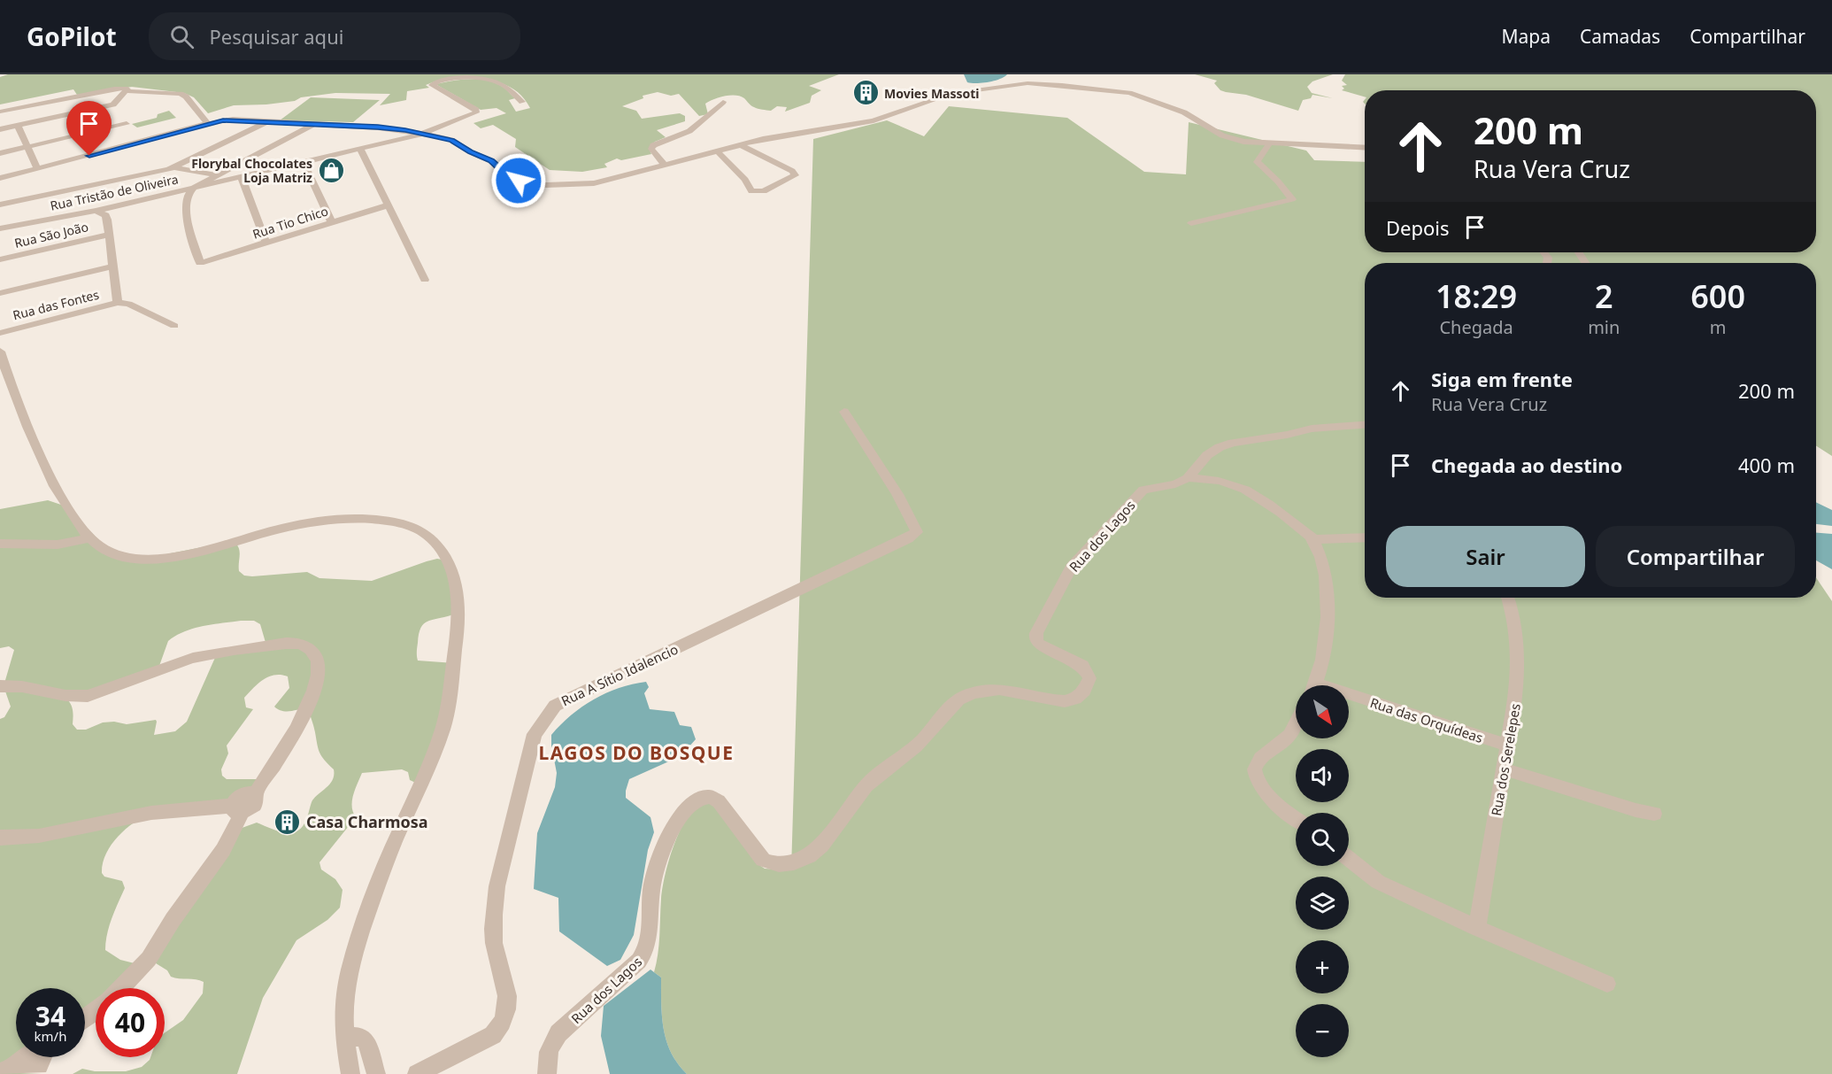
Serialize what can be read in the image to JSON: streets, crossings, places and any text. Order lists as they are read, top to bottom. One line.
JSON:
{"streets":{"street":["Rua Tristão de Oliveira","Rua Tio Chico","Rua São João","Rua das Fontes","Rua dos Lagos","Rua A Sítio Idalencio","Rua das Orquídeas","Rua dos Serelepes"]},"crossings":[["Rua Tristão de Oliveira","Rua Tio Chico"],["Rua das Orquídeas","Rua dos Serelepes"]],"districts":["LAGOS DO BOSQUE"],"places":{"building":["Movies Massoti","Casa Charmosa"],"shop":["Florybal Chocolates Loja Matriz"]},"north":"bottom right","page":{"header":"GoPilot","search":"Pesquisar aqui","nav":["Mapa","Camadas","Compartilhar"],"turn":["200 m","Rua Vera Cruz"],"then":"Depois","eta":["18:29","Chegada","2","min","600","m"],"list":[{"name":"Siga em frente","note":"Rua Vera Cruz","value":"200 m"},{"name":"Chegada ao destino","value":"400 m"}],"buttons":["Sair","Compartilhar"],"map_buttons":["+","−"],"speed":"34 km/h","limit":"40"}}
